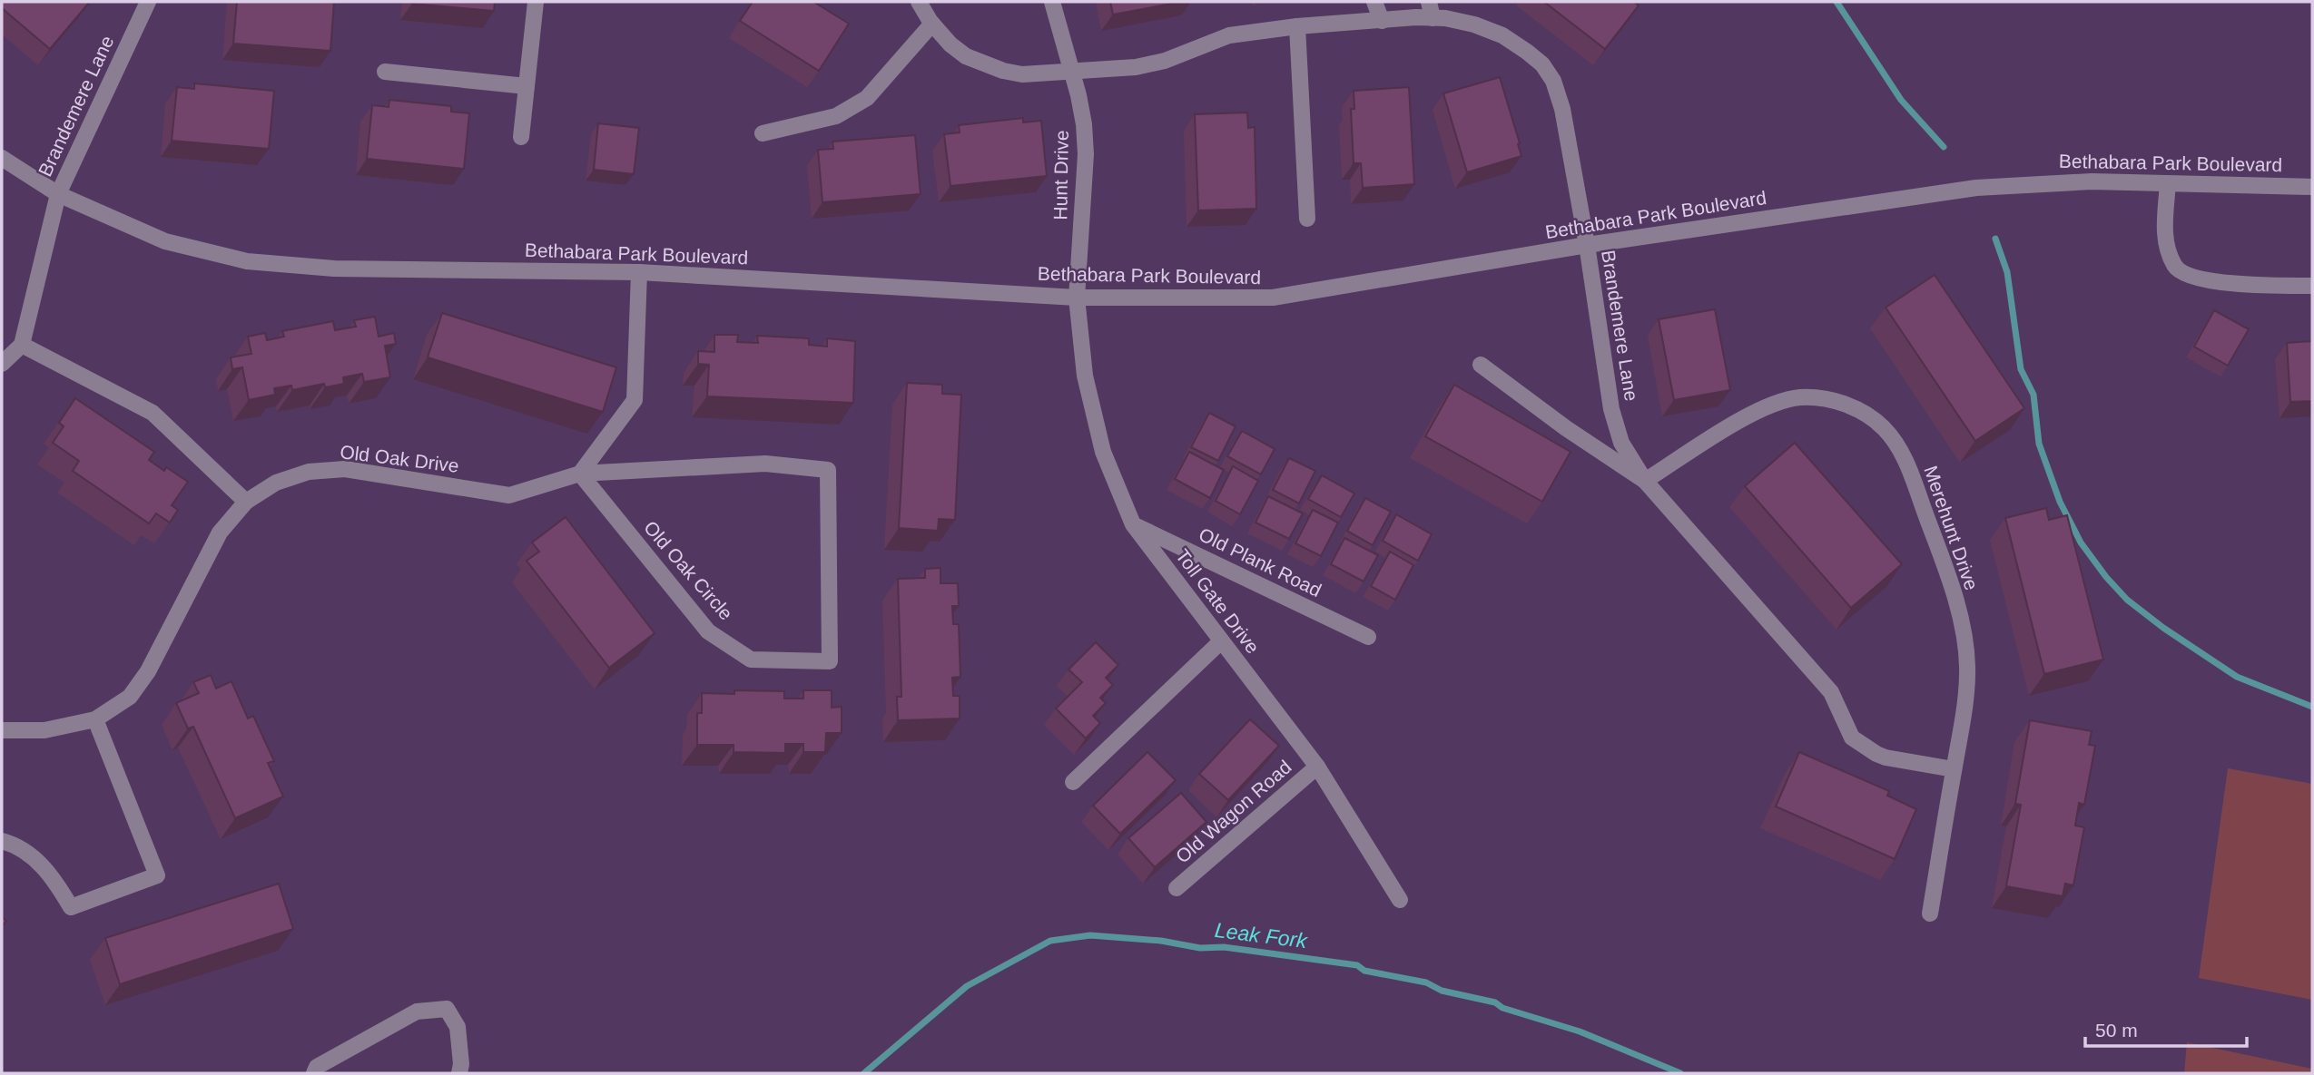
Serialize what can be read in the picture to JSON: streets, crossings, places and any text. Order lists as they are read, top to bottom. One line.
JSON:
{"streets":{"street":["Brandemere Lane","Bethabara Park Boulevard","Hunt Drive","Old Oak Drive","Merehunt Drive","Old Plank Road","Old Oak Circle","Toll Gate Drive","Old Wagon Road"]},"crossings":[["Brandemere Lane","Bethabara Park Boulevard"],["Brandemere Lane","Hunt Drive"],["Brandemere Lane","Merehunt Drive"],["Bethabara Park Boulevard","Hunt Drive"],["Bethabara Park Boulevard","Toll Gate Drive"],["Hunt Drive","Toll Gate Drive"],["Old Oak Drive","Old Oak Circle"],["Old Plank Road","Toll Gate Drive"],["Toll Gate Drive","Old Wagon Road"]],"water":["Leak Fork"],"scale_bar":"50 m"}
